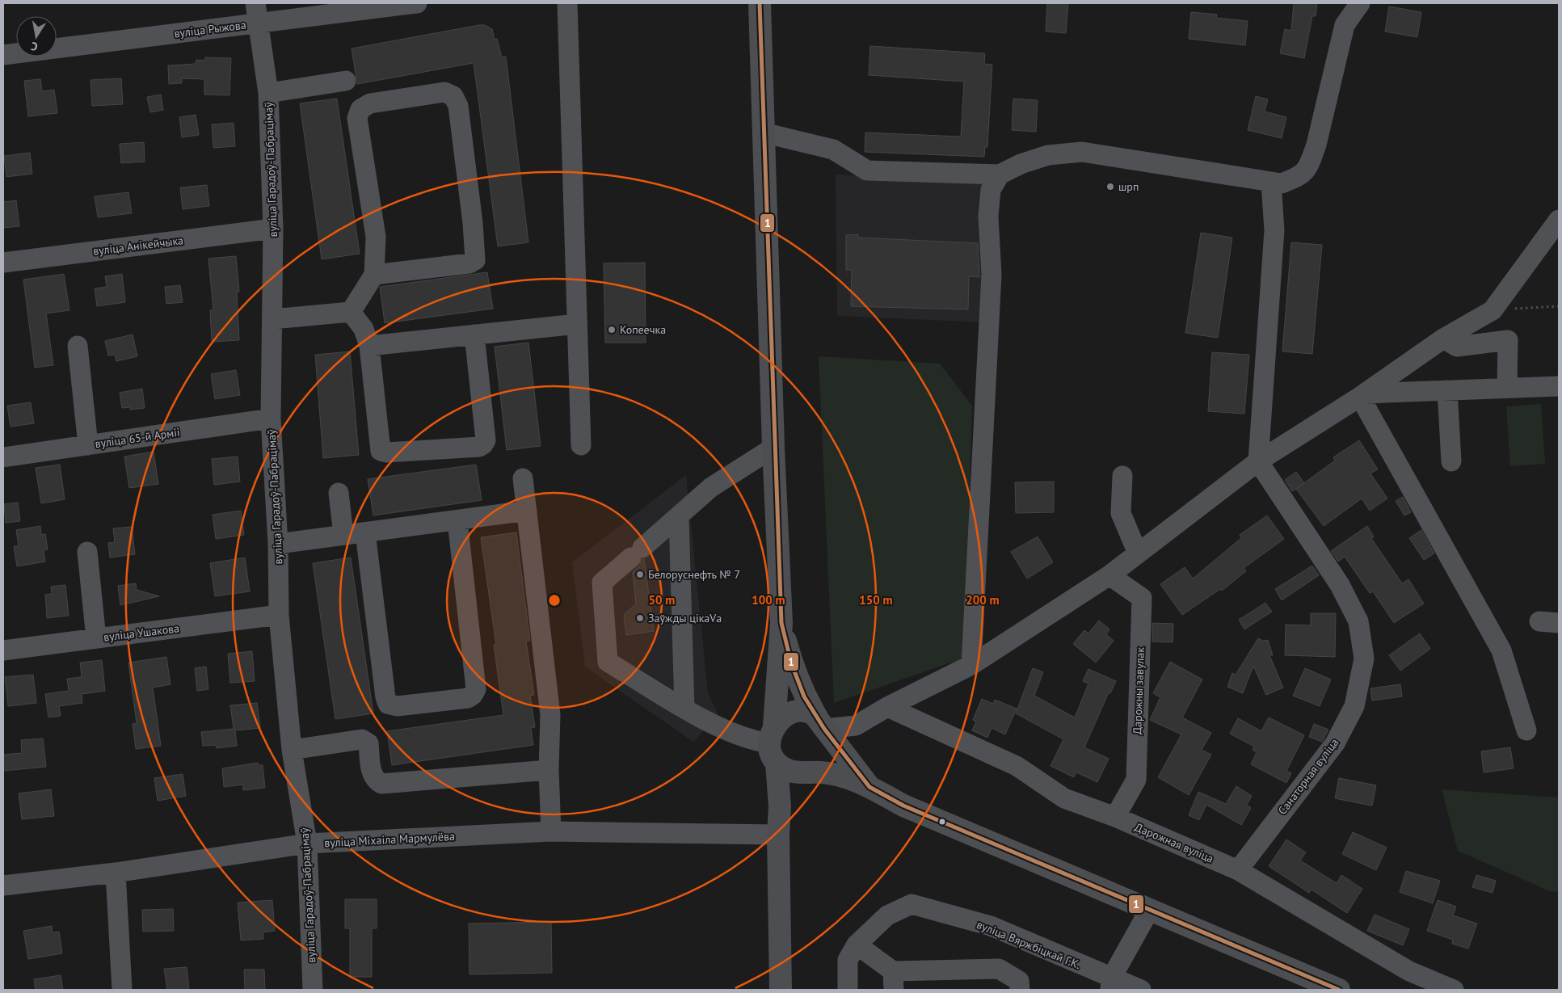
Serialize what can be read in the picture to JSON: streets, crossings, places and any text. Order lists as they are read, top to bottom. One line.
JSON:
{"streets":{"street":["вуліца Рыжова","вуліца Гарадоў-Пабрацімаў","вуліца Анікейчыка","вуліца 65-й Арміі","вуліца Ушакова","Дарожны завулак","Санаторная вуліца","вуліца Міхаіла Мармулёва","Дарожная вуліца","вуліца Вяржбіцкай Г.К."]},"crossings":[["вуліца Рыжова","вуліца Гарадоў-Пабрацімаў"],["вуліца Гарадоў-Пабрацімаў","вуліца Анікейчыка"],["вуліца Гарадоў-Пабрацімаў","вуліца 65-й Арміі"],["вуліца Гарадоў-Пабрацімаў","вуліца Ушакова"],["вуліца Гарадоў-Пабрацімаў","вуліца Міхаіла Мармулёва"],["Дарожны завулак","Дарожная вуліца"],["Санаторная вуліца","Дарожная вуліца"]],"places":["шрп","Копеечка","Белоруснефть № 7","Заўжды цікаVа"],"lines":["transit line 1"],"north":"bottom","rings":["50 m","100 m","150 m","200 m"]}
